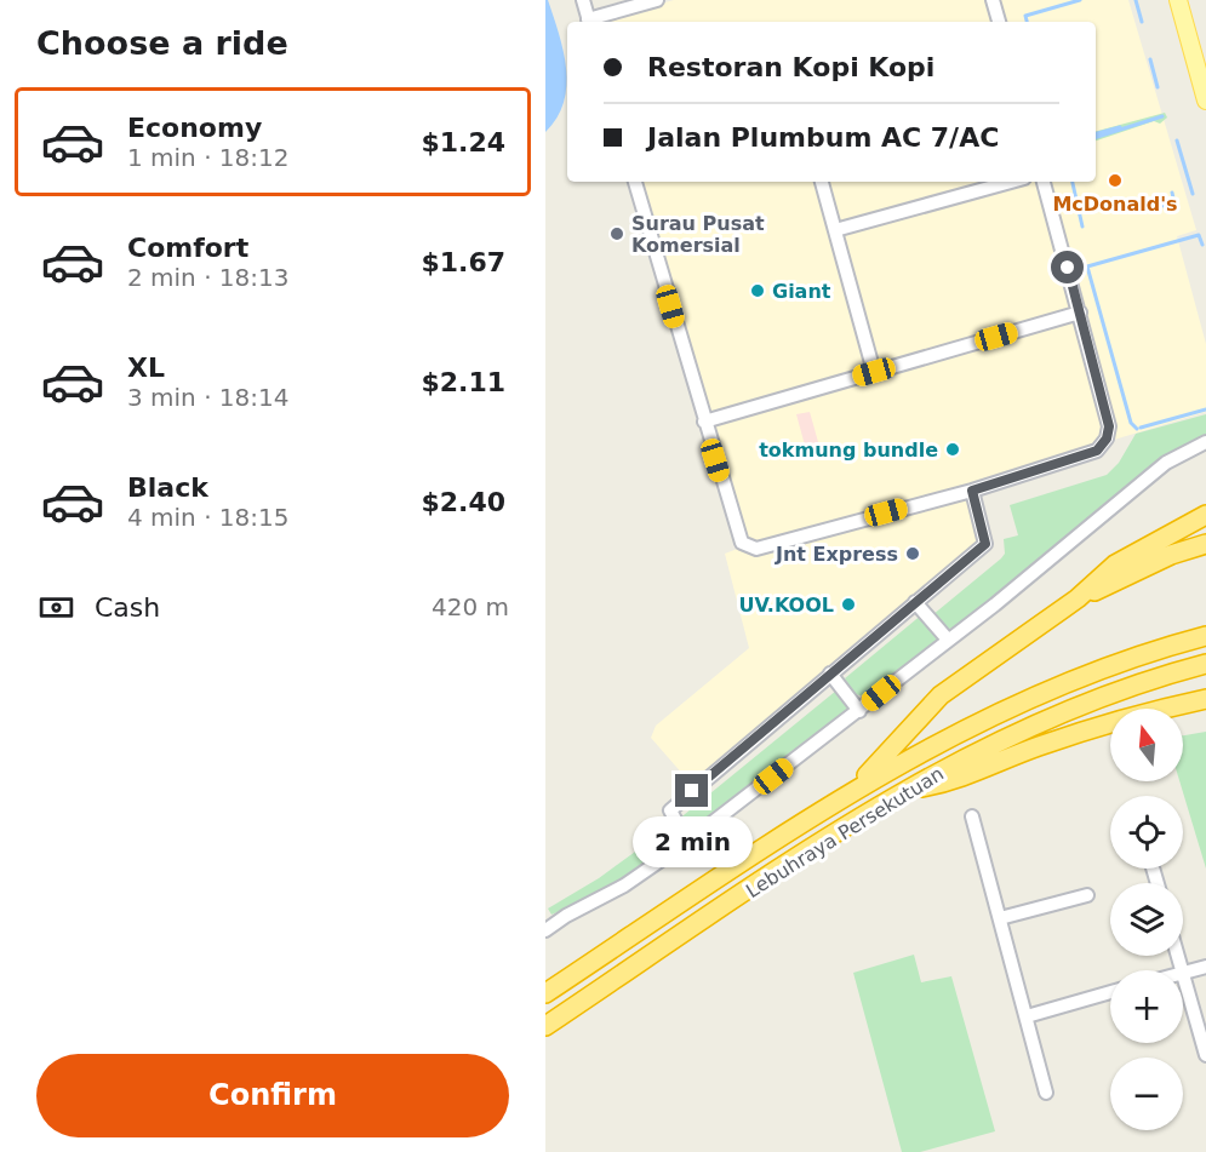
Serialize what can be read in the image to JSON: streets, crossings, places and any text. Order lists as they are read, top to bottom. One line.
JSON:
{"streets":{"highway":["Lebuhraya Persekutuan"]},"places":["McDonald's","Surau Pusat Komersial","Giant","tokmung bundle","Jnt Express","UV.KOOL"],"north":"top","page":{"heading":"Choose a ride","banner":["Restoran Kopi Kopi","Jalan Plumbum AC 7/AC"],"list":[{"name":"Economy","note":"1 min · 18:12","value":"$1.24"},{"name":"Comfort","note":"2 min · 18:13","value":"$1.67"},{"name":"XL","note":"3 min · 18:14","value":"$2.11"},{"name":"Black","note":"4 min · 18:15","value":"$2.40"}],"pay":["Cash","420 m"],"map_buttons":["+","−"],"bubble":"2 min","buttons":"Confirm"}}
